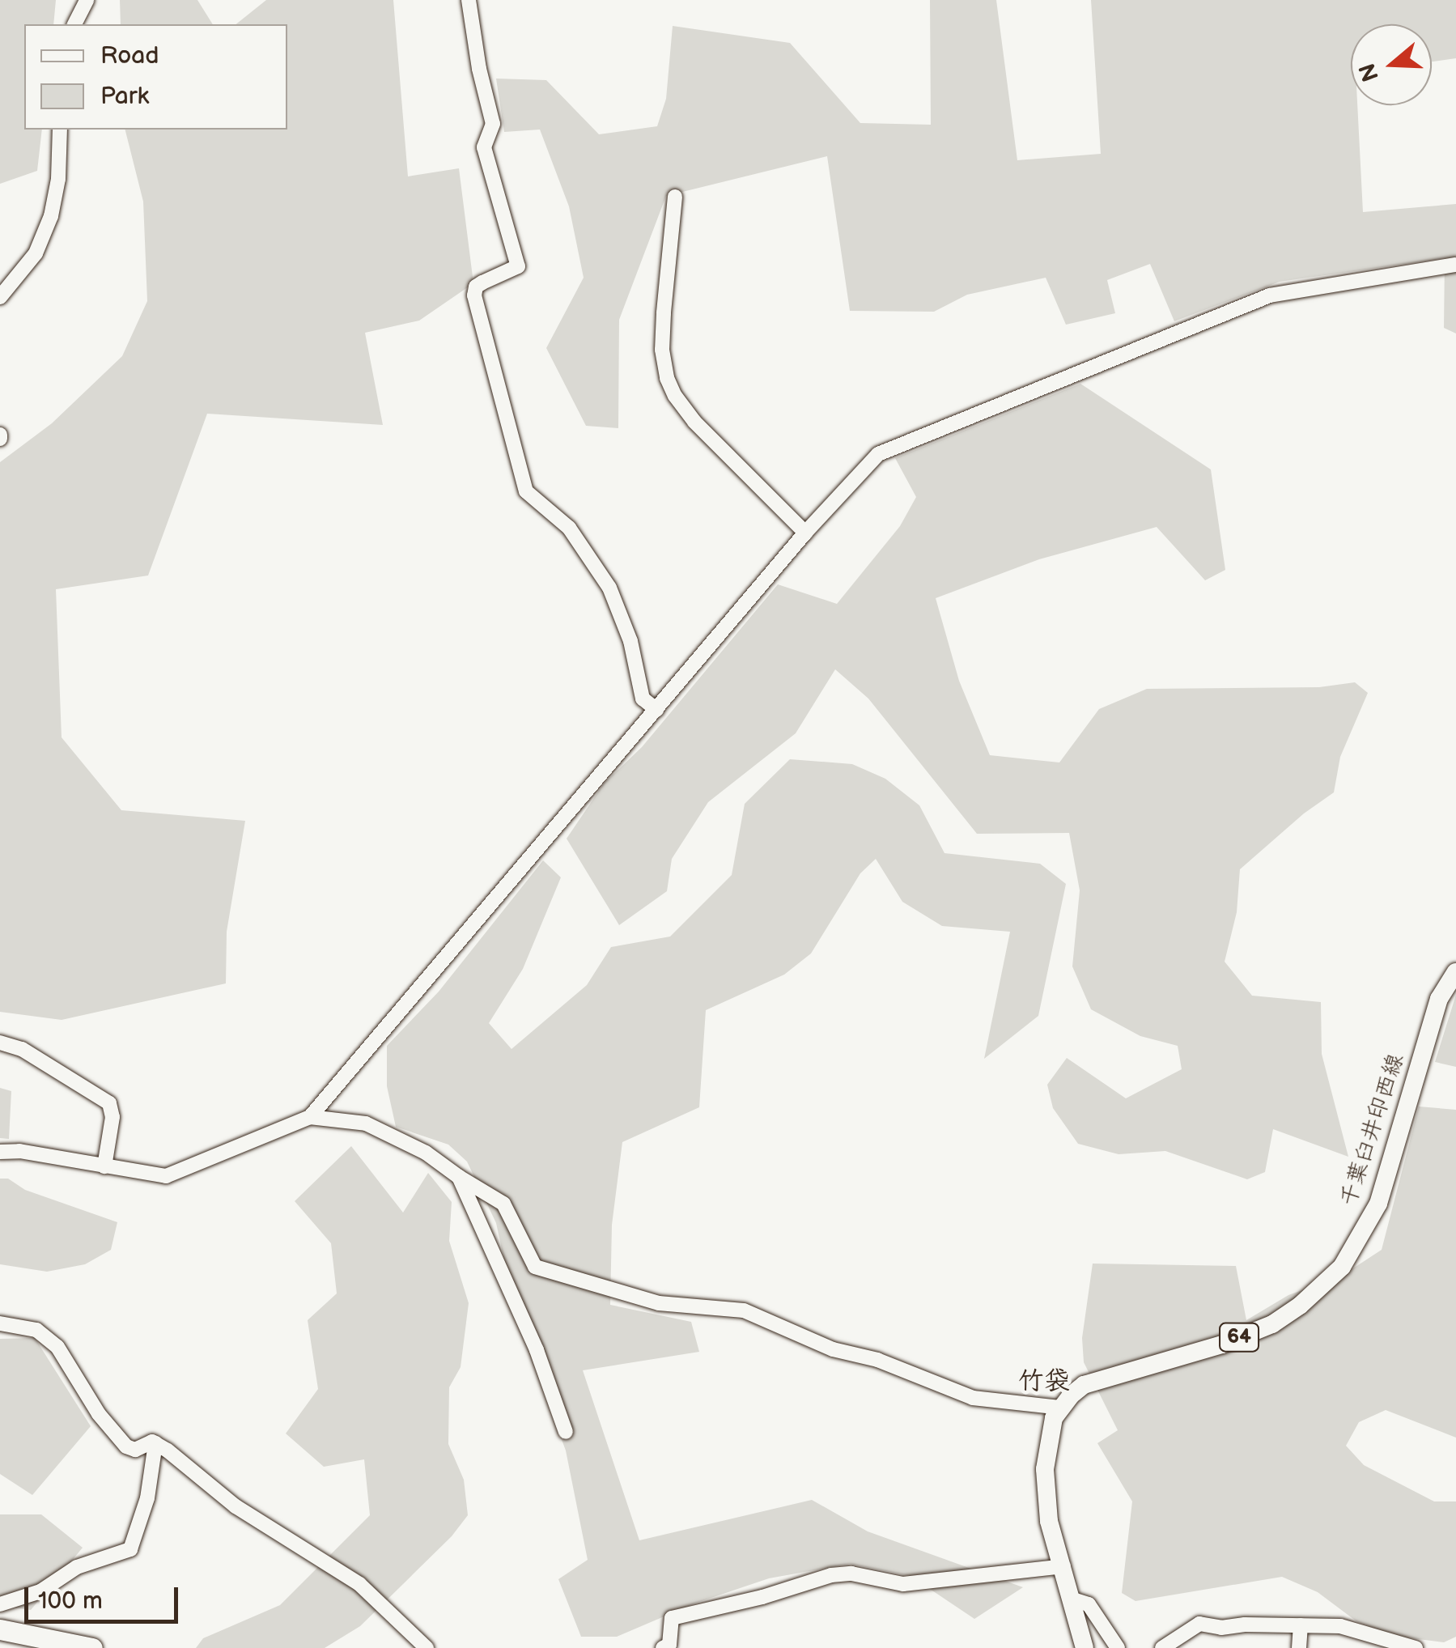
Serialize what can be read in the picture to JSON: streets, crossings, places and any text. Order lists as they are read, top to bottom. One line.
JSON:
{"streets":{"main road":["千葉臼井印西線","64"]},"districts":["竹袋"],"legend":["Road","Park"],"scale_bar":"100 m","north":"left"}
